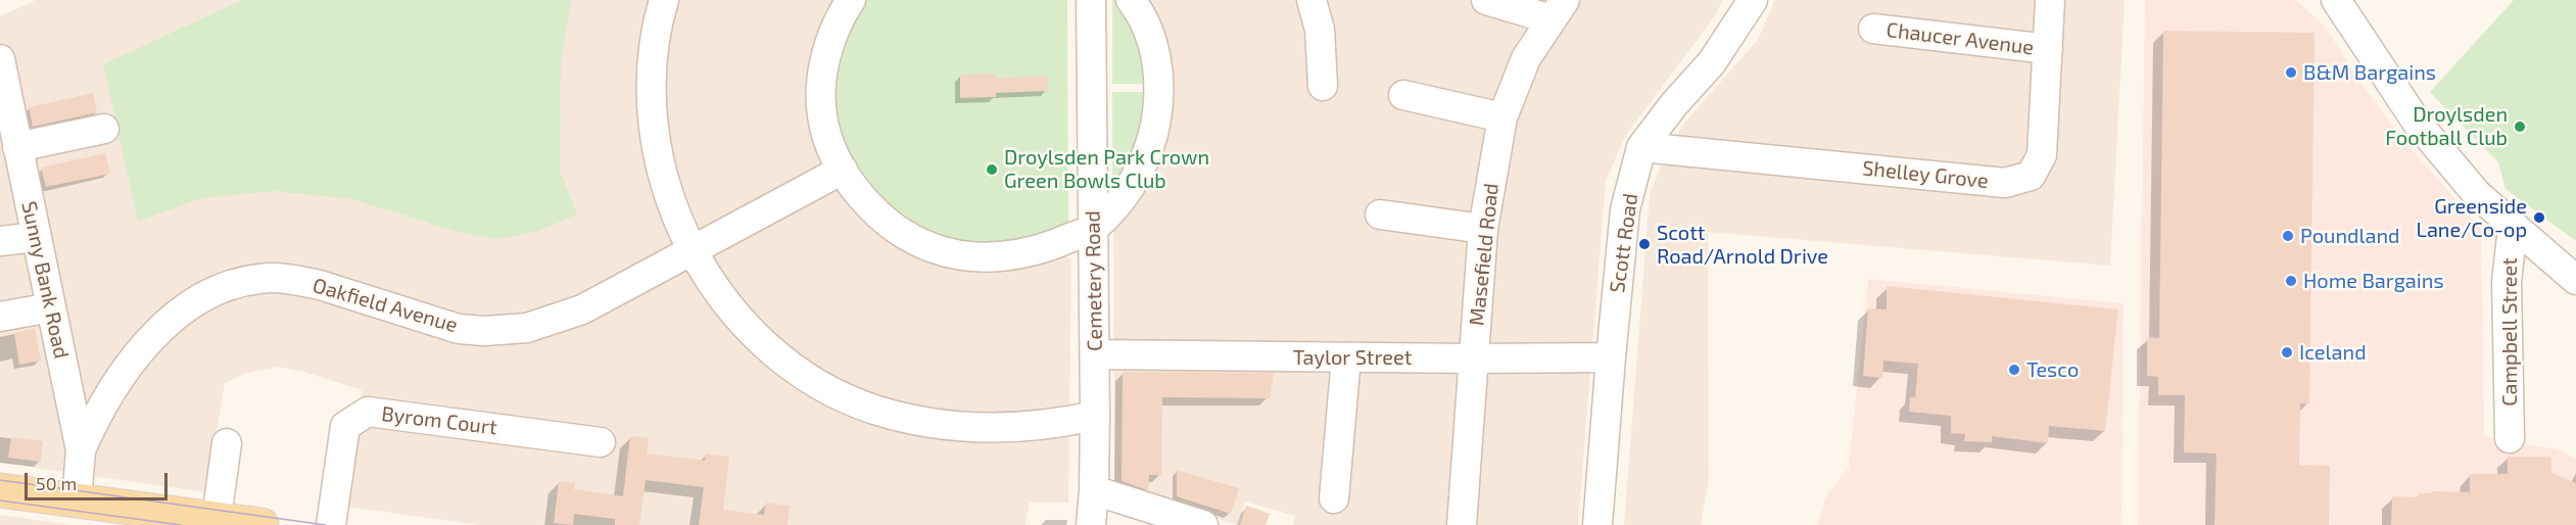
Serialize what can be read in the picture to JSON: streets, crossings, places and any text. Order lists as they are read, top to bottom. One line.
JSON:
{"streets":{"street":["Chaucer Avenue","Shelley Grove","Scott Road","Masefield Road","Sunny Bank Road","Cemetery Road","Oakfield Avenue","Campbell Street","Taylor Street","Byrom Court"]},"crossings":[["Chaucer Avenue","Shelley Grove"],["Shelley Grove","Scott Road"],["Scott Road","Taylor Street"],["Masefield Road","Taylor Street"],["Sunny Bank Road","Oakfield Avenue"],["Cemetery Road","Taylor Street"]],"places":["B&M Bargains","Droylsden Football Club","Droylsden Park Crown Green Bowls Club","Greenside Lane/Co-op","Poundland","Scott Road/Arnold Drive","Home Bargains","Iceland","Tesco"],"scale_bar":"50 m"}
